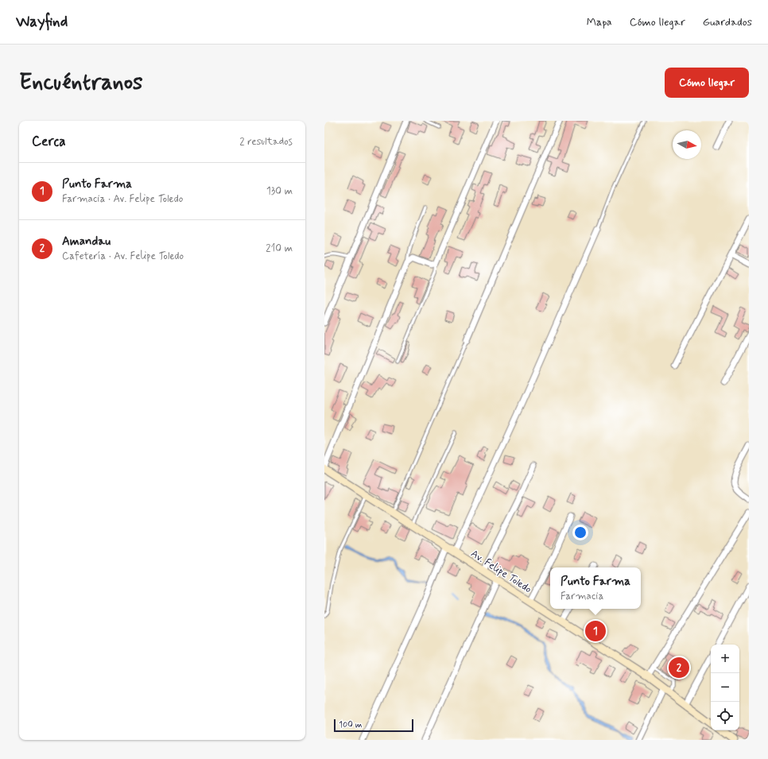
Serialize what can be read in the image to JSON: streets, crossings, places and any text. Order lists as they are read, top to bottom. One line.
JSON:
{"streets":{"main road":["Av. Felipe Toledo"]},"scale_bar":"100 m","north":"right","page":{"header":"Wayfind","nav":["Mapa","Cómo llegar","Guardados"],"buttons":"Cómo llegar","title":"Encuéntranos","heading":["Cerca","2 resultados"],"list":[{"mark":"1","name":"Punto Farma","note":"Farmacia · Av. Felipe Toledo","value":"130 m"},{"mark":"2","name":"Amandau","note":"Cafetería · Av. Felipe Toledo","value":"210 m"}],"popup":["Punto Farma","Farmacia"],"pins":["1","2"],"map_buttons":["+","−"],"scale":"100 m"}}
